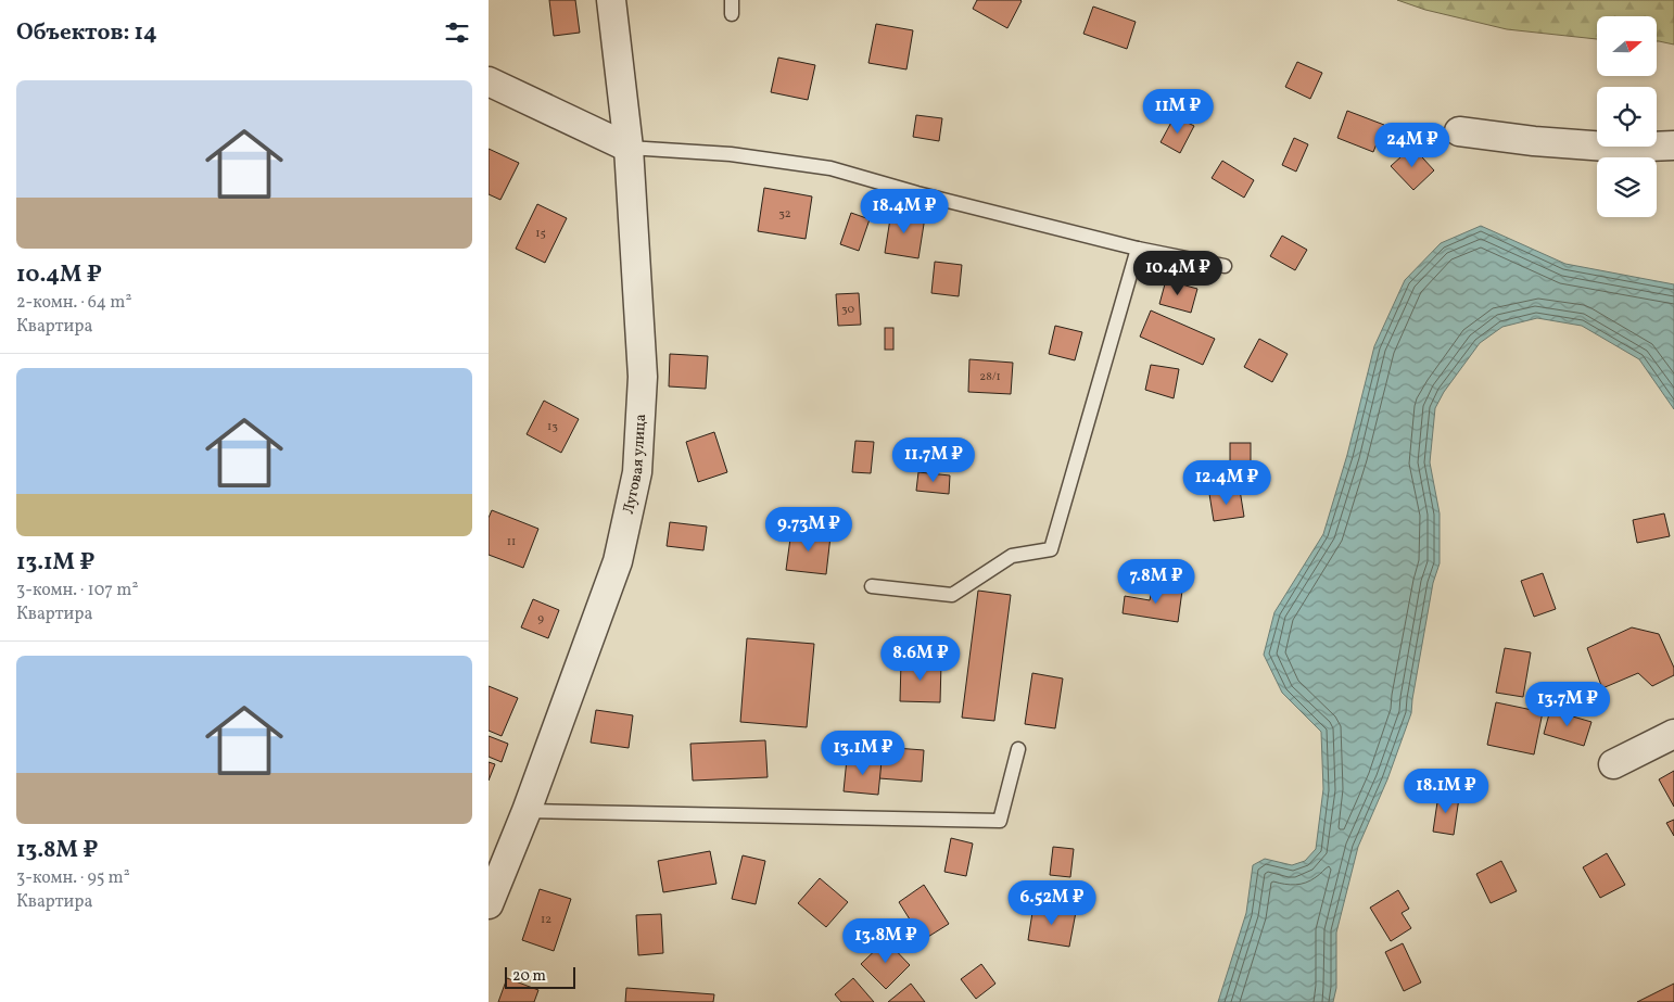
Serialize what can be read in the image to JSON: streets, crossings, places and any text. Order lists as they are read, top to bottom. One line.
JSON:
{"streets":{"street":["Луговая улица"]},"house_numbers":["32","15","30","28/1","13","11","9","12"],"scale_bar":"20 m","north":"right","page":{"heading":"Объектов: 14","list":[{"name":"10.4M ₽","note":"2-комн. · 64 m² · Квартира"},{"name":"13.1M ₽","note":"3-комн. · 107 m² · Квартира"},{"name":"13.8M ₽","note":"3-комн. · 95 m² · Квартира"}],"price":["11M ₽","24M ₽","18.4M ₽","10.4M ₽","11.7M ₽","12.4M ₽","9.73M ₽","7.8M ₽","8.6M ₽","13.7M ₽","13.1M ₽","18.1M ₽","6.52M ₽","13.8M ₽"],"scale":"20 m"}}
